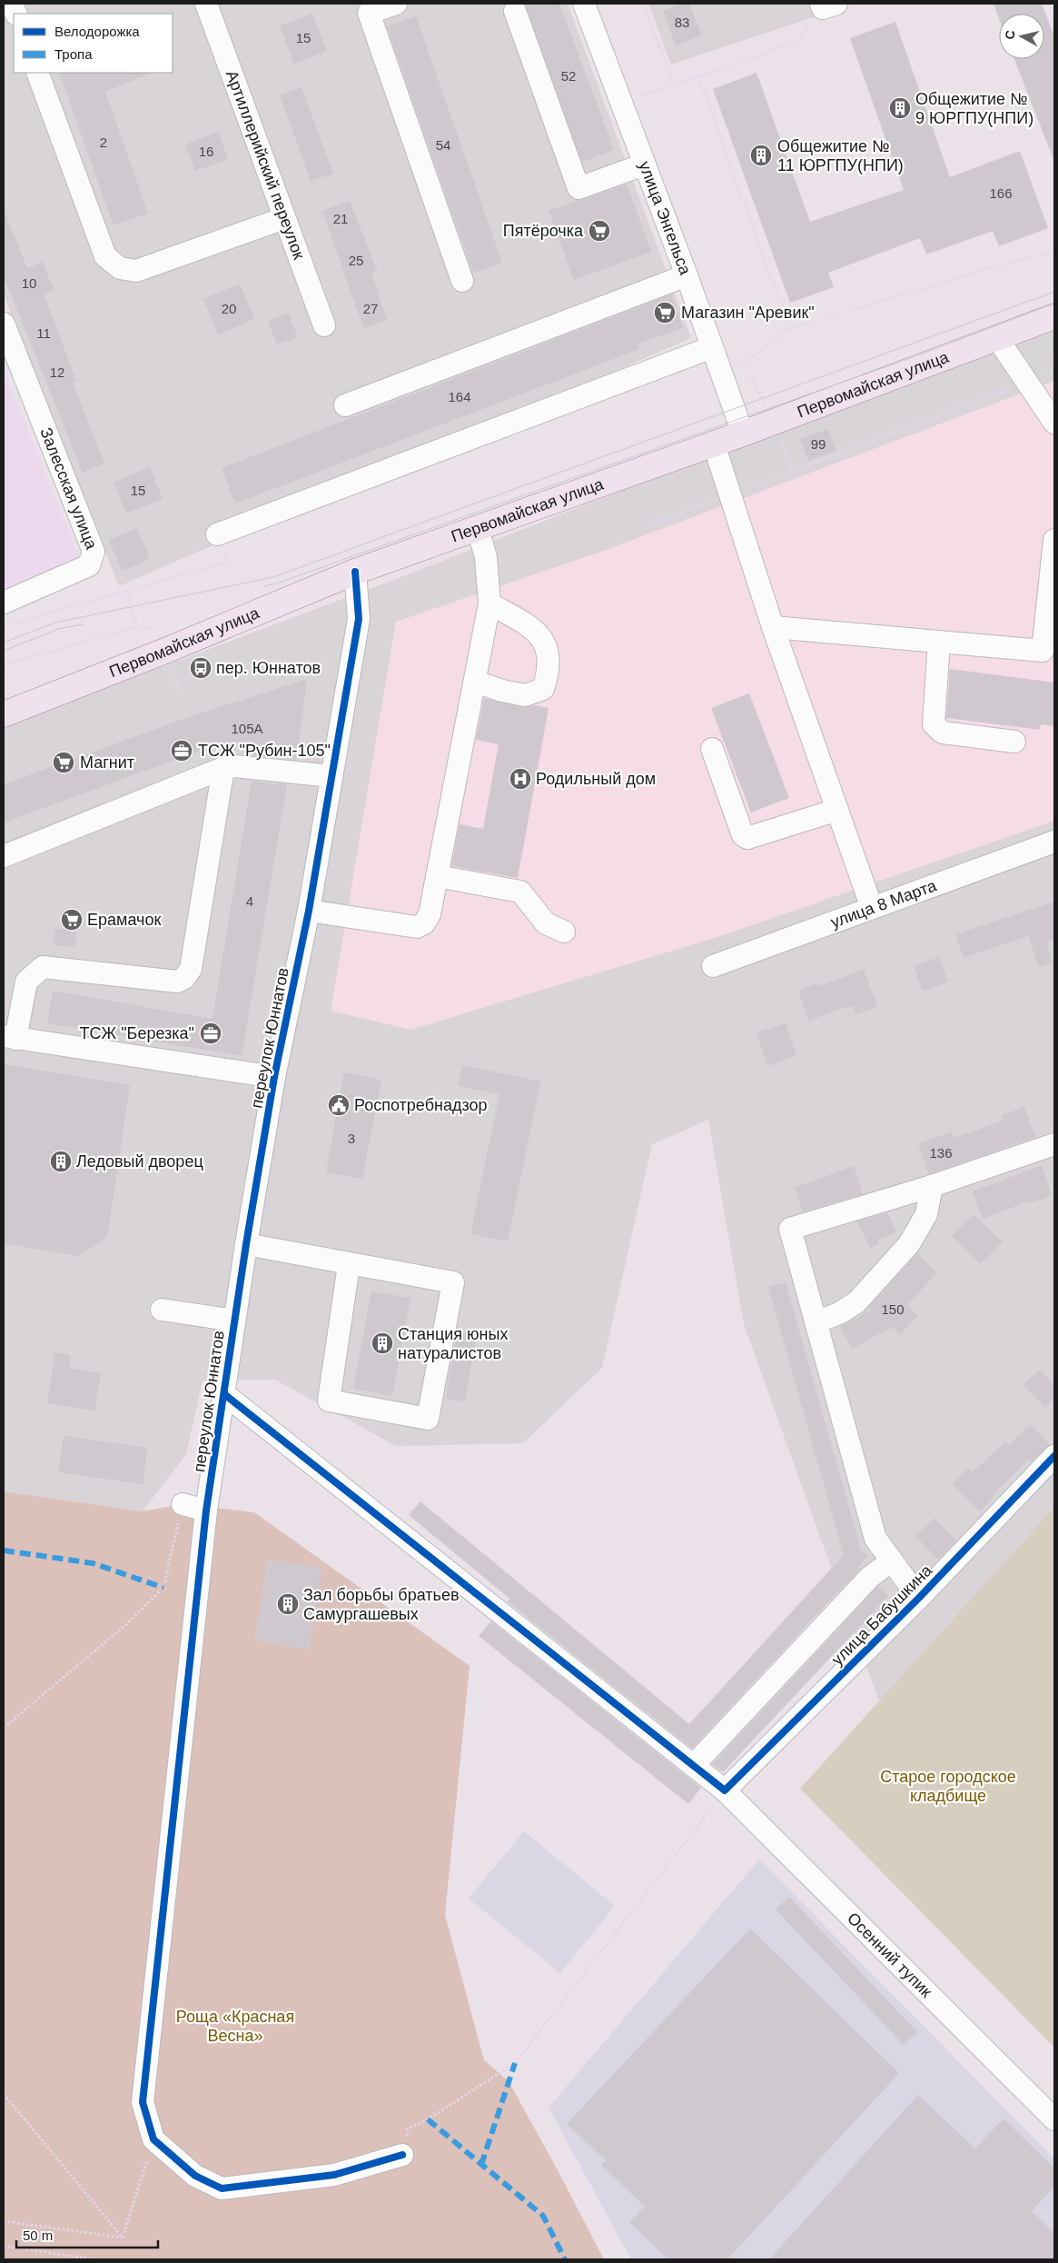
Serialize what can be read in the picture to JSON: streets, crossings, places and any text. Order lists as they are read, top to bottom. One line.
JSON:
{"streets":{"main road":["Первомайская улица"],"street":["Артиллерийский переулок","улица Энгельса","Залесская улица","улица 8 Марта","переулок Юннатов","улица Бабушкина","Осенний тупик"]},"crossings":[["улица Энгельса","Первомайская улица"],["Первомайская улица","переулок Юннатов"],["переулок Юннатов","Осенний тупик"],["улица Бабушкина","Осенний тупик"]],"parks":["Старое городское кладбище","Роща «Красная Весна»"],"places":{"building":["Общежитие № 9 ЮРГПУ(НПИ)","Общежитие № 11 ЮРГПУ(НПИ)","Ледовый дворец","Станция юных натуралистов","Зал борьбы братьев Самургашевых"],"supermarket":["Пятёрочка","Магазин \"Аревик\"","Магнит","Ерамачок"],"bus stop":["пер. Юннатов"],"office":["ТСЖ \"Рубин-105\"","ТСЖ \"Березка\""],"hospital":["Родильный дом"],"public building":["Роспотребнадзор"]},"house_numbers":["83","15","52","2","54","16","166","21","25","10","20","27","11","12","164","99","15","105А","4","3","136","150"],"legend":["Велодорожка","Тропа"],"scale_bar":"50 m","north":"left"}
